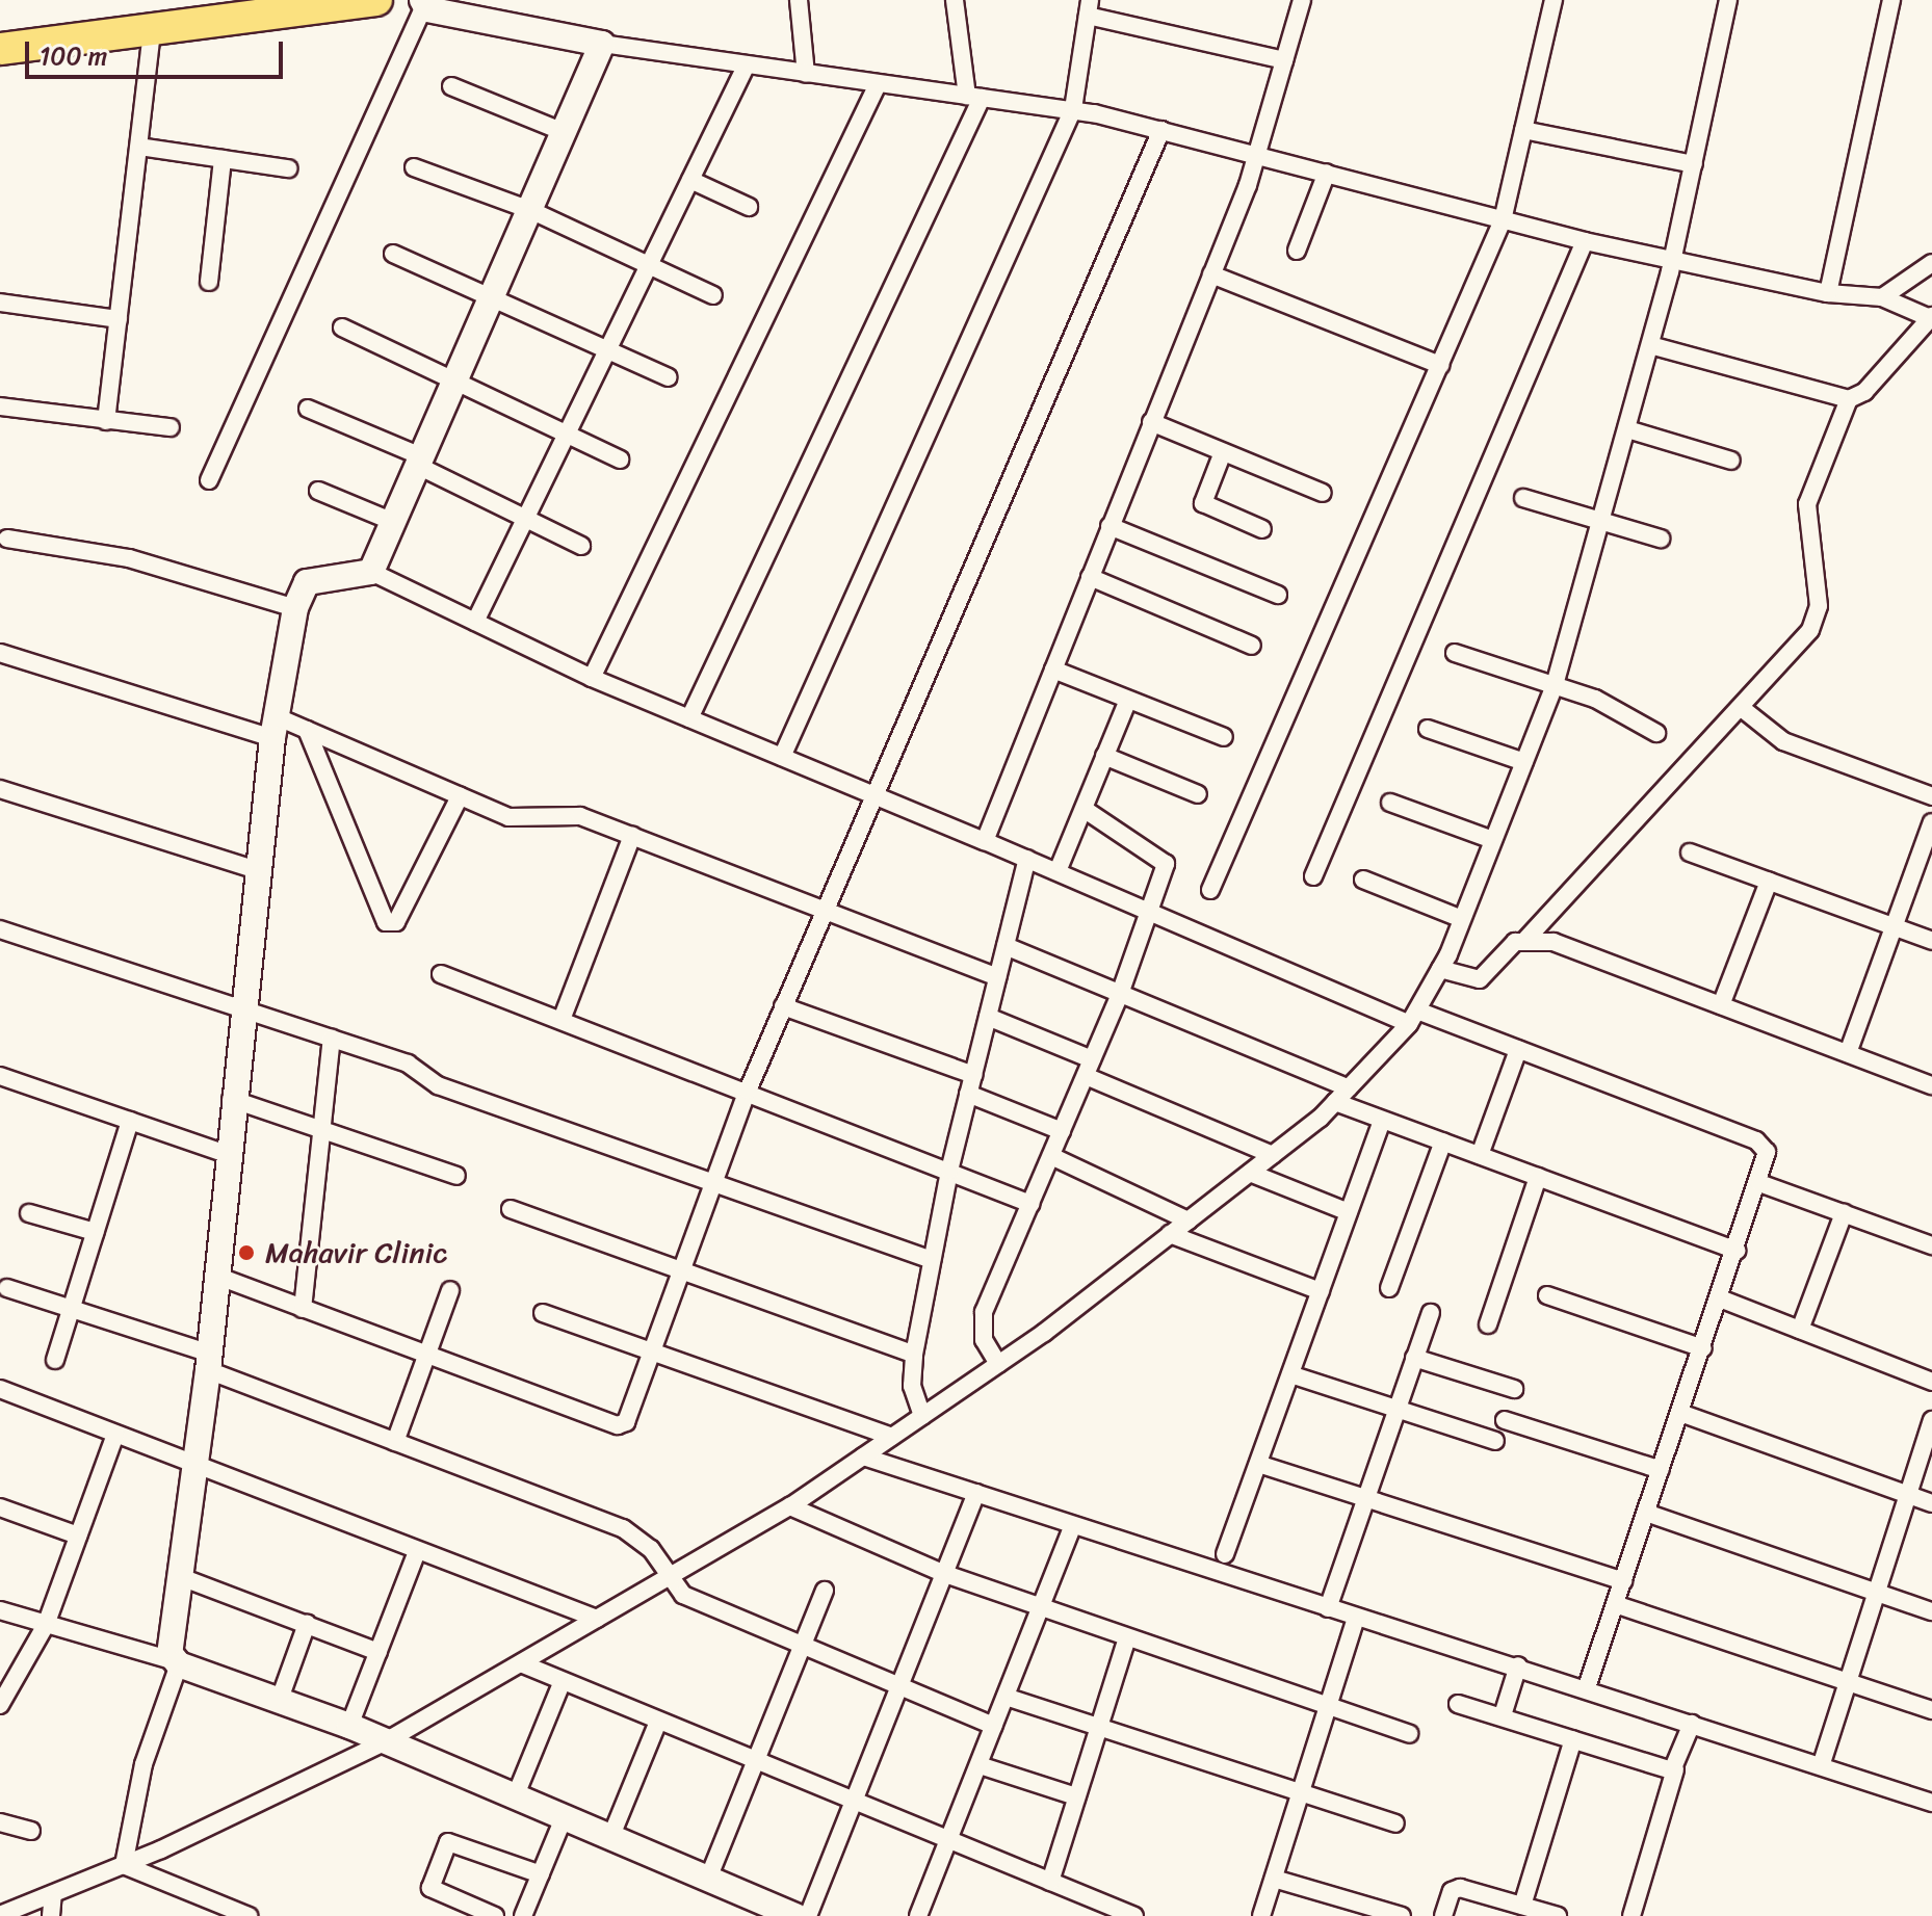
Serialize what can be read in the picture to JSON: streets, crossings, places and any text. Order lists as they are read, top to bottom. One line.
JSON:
{"places":["Mahavir Clinic"],"scale_bar":"100 m"}
